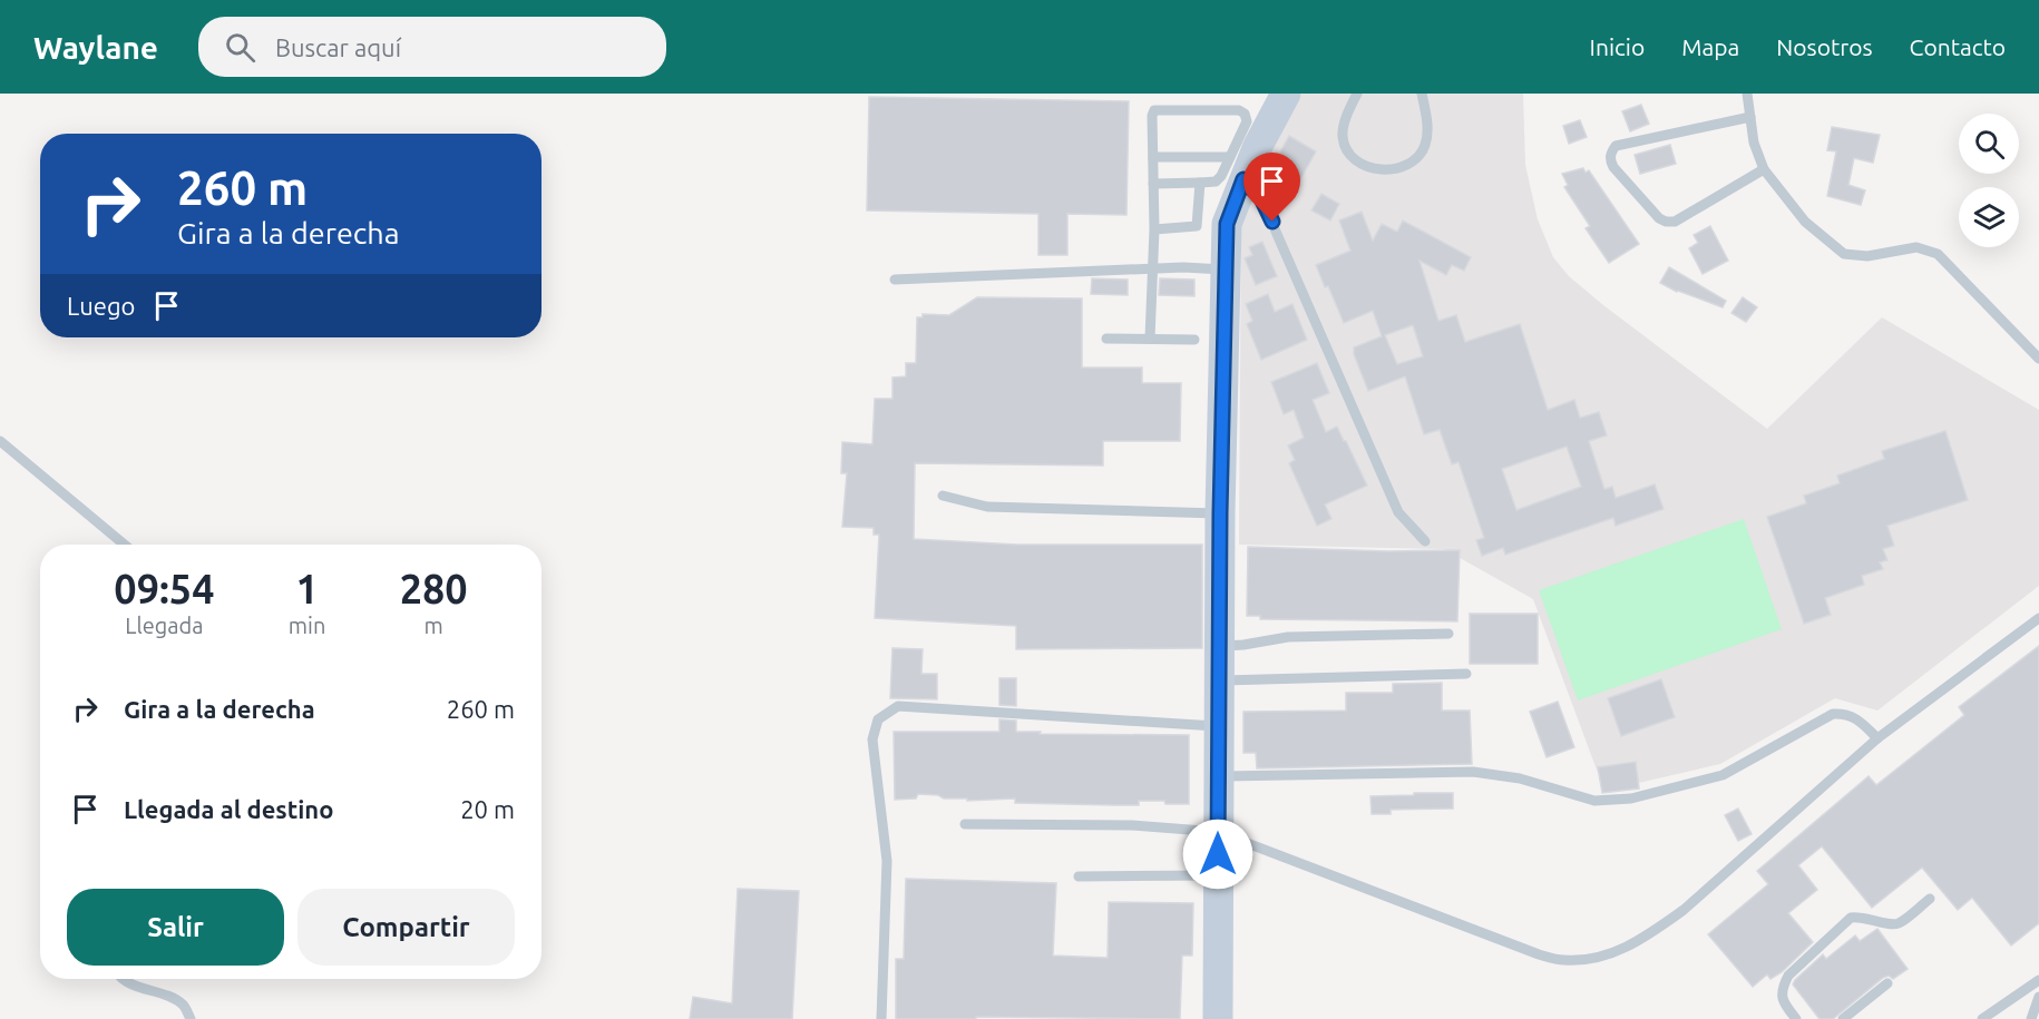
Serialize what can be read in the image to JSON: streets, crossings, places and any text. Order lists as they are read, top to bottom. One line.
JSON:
{"page":{"header":"Waylane","search":"Buscar aquí","nav":["Inicio","Mapa","Nosotros","Contacto"],"turn":["260 m","Gira a la derecha"],"then":"Luego","eta":["09:54","Llegada","1","min","280","m"],"list":[{"name":"Gira a la derecha","value":"260 m"},{"name":"Llegada al destino","value":"20 m"}],"buttons":["Salir","Compartir"]}}
